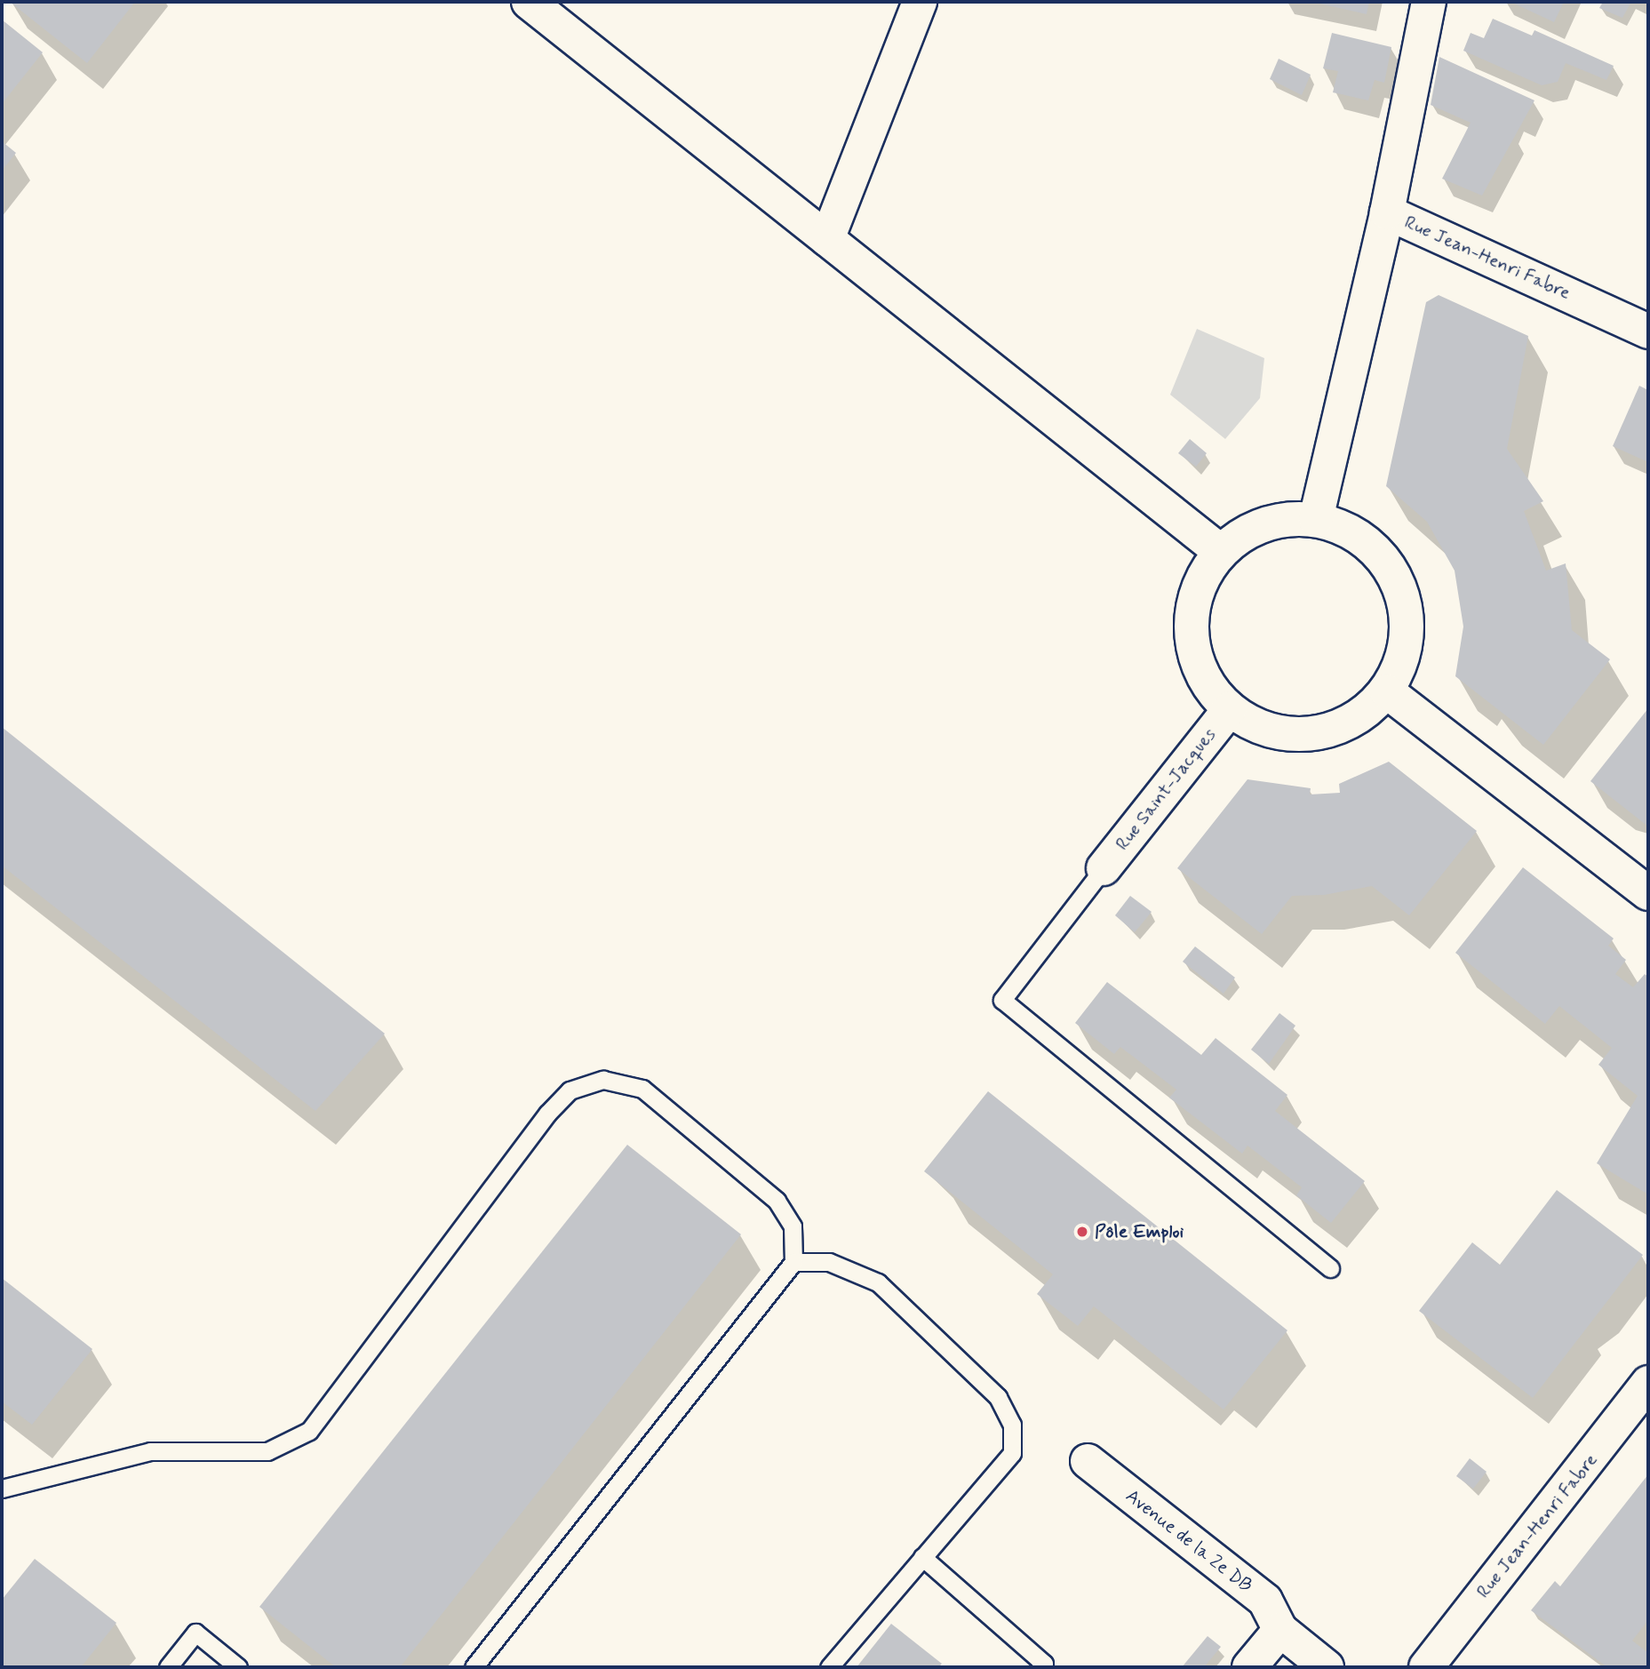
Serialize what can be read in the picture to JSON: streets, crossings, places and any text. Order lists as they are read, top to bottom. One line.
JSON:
{"streets":{"street":["Rue Jean-Henri Fabre","Rue Saint-Jacques","Avenue de la 2e DB"]},"places":["Pôle Emploi"]}
